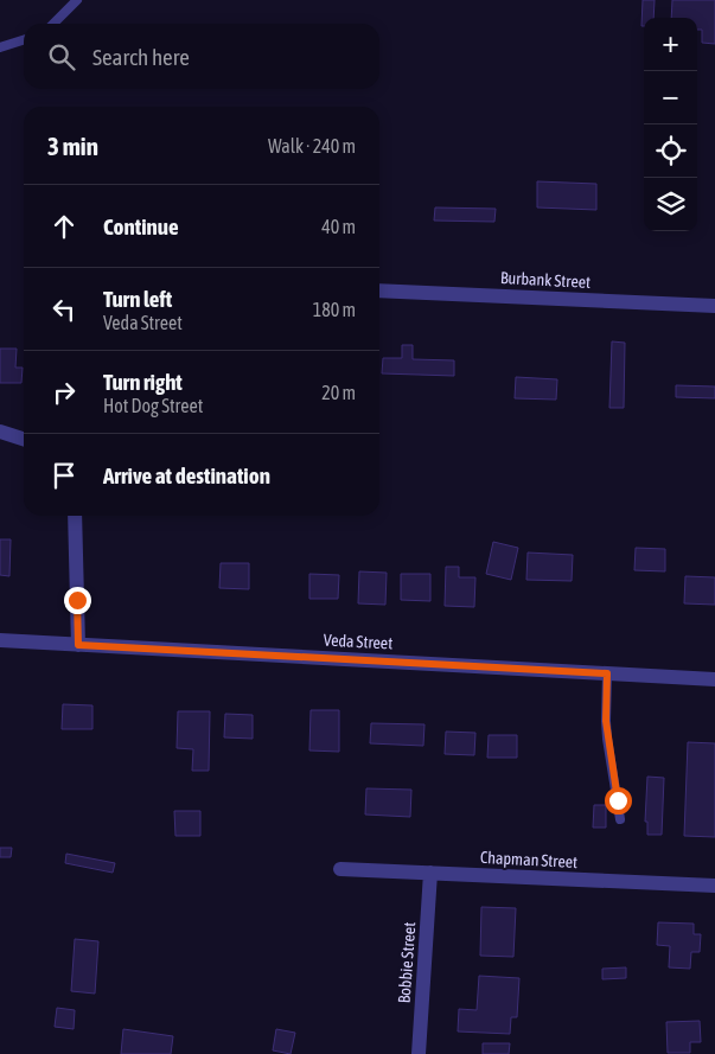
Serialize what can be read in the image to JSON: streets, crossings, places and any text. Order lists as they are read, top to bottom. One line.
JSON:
{"streets":{"street":["Burbank Street","Veda Street","Chapman Street","Bobbie Street"]},"crossings":[["Chapman Street","Bobbie Street"]],"page":{"map_buttons":["+","−"],"search":"Search here","heading":["3 min","Walk · 240 m"],"list":[["Continue","40 m"],["Turn left","Veda Street","180 m"],["Turn right","Hot Dog Street","20 m"],"Arrive at destination"]}}
